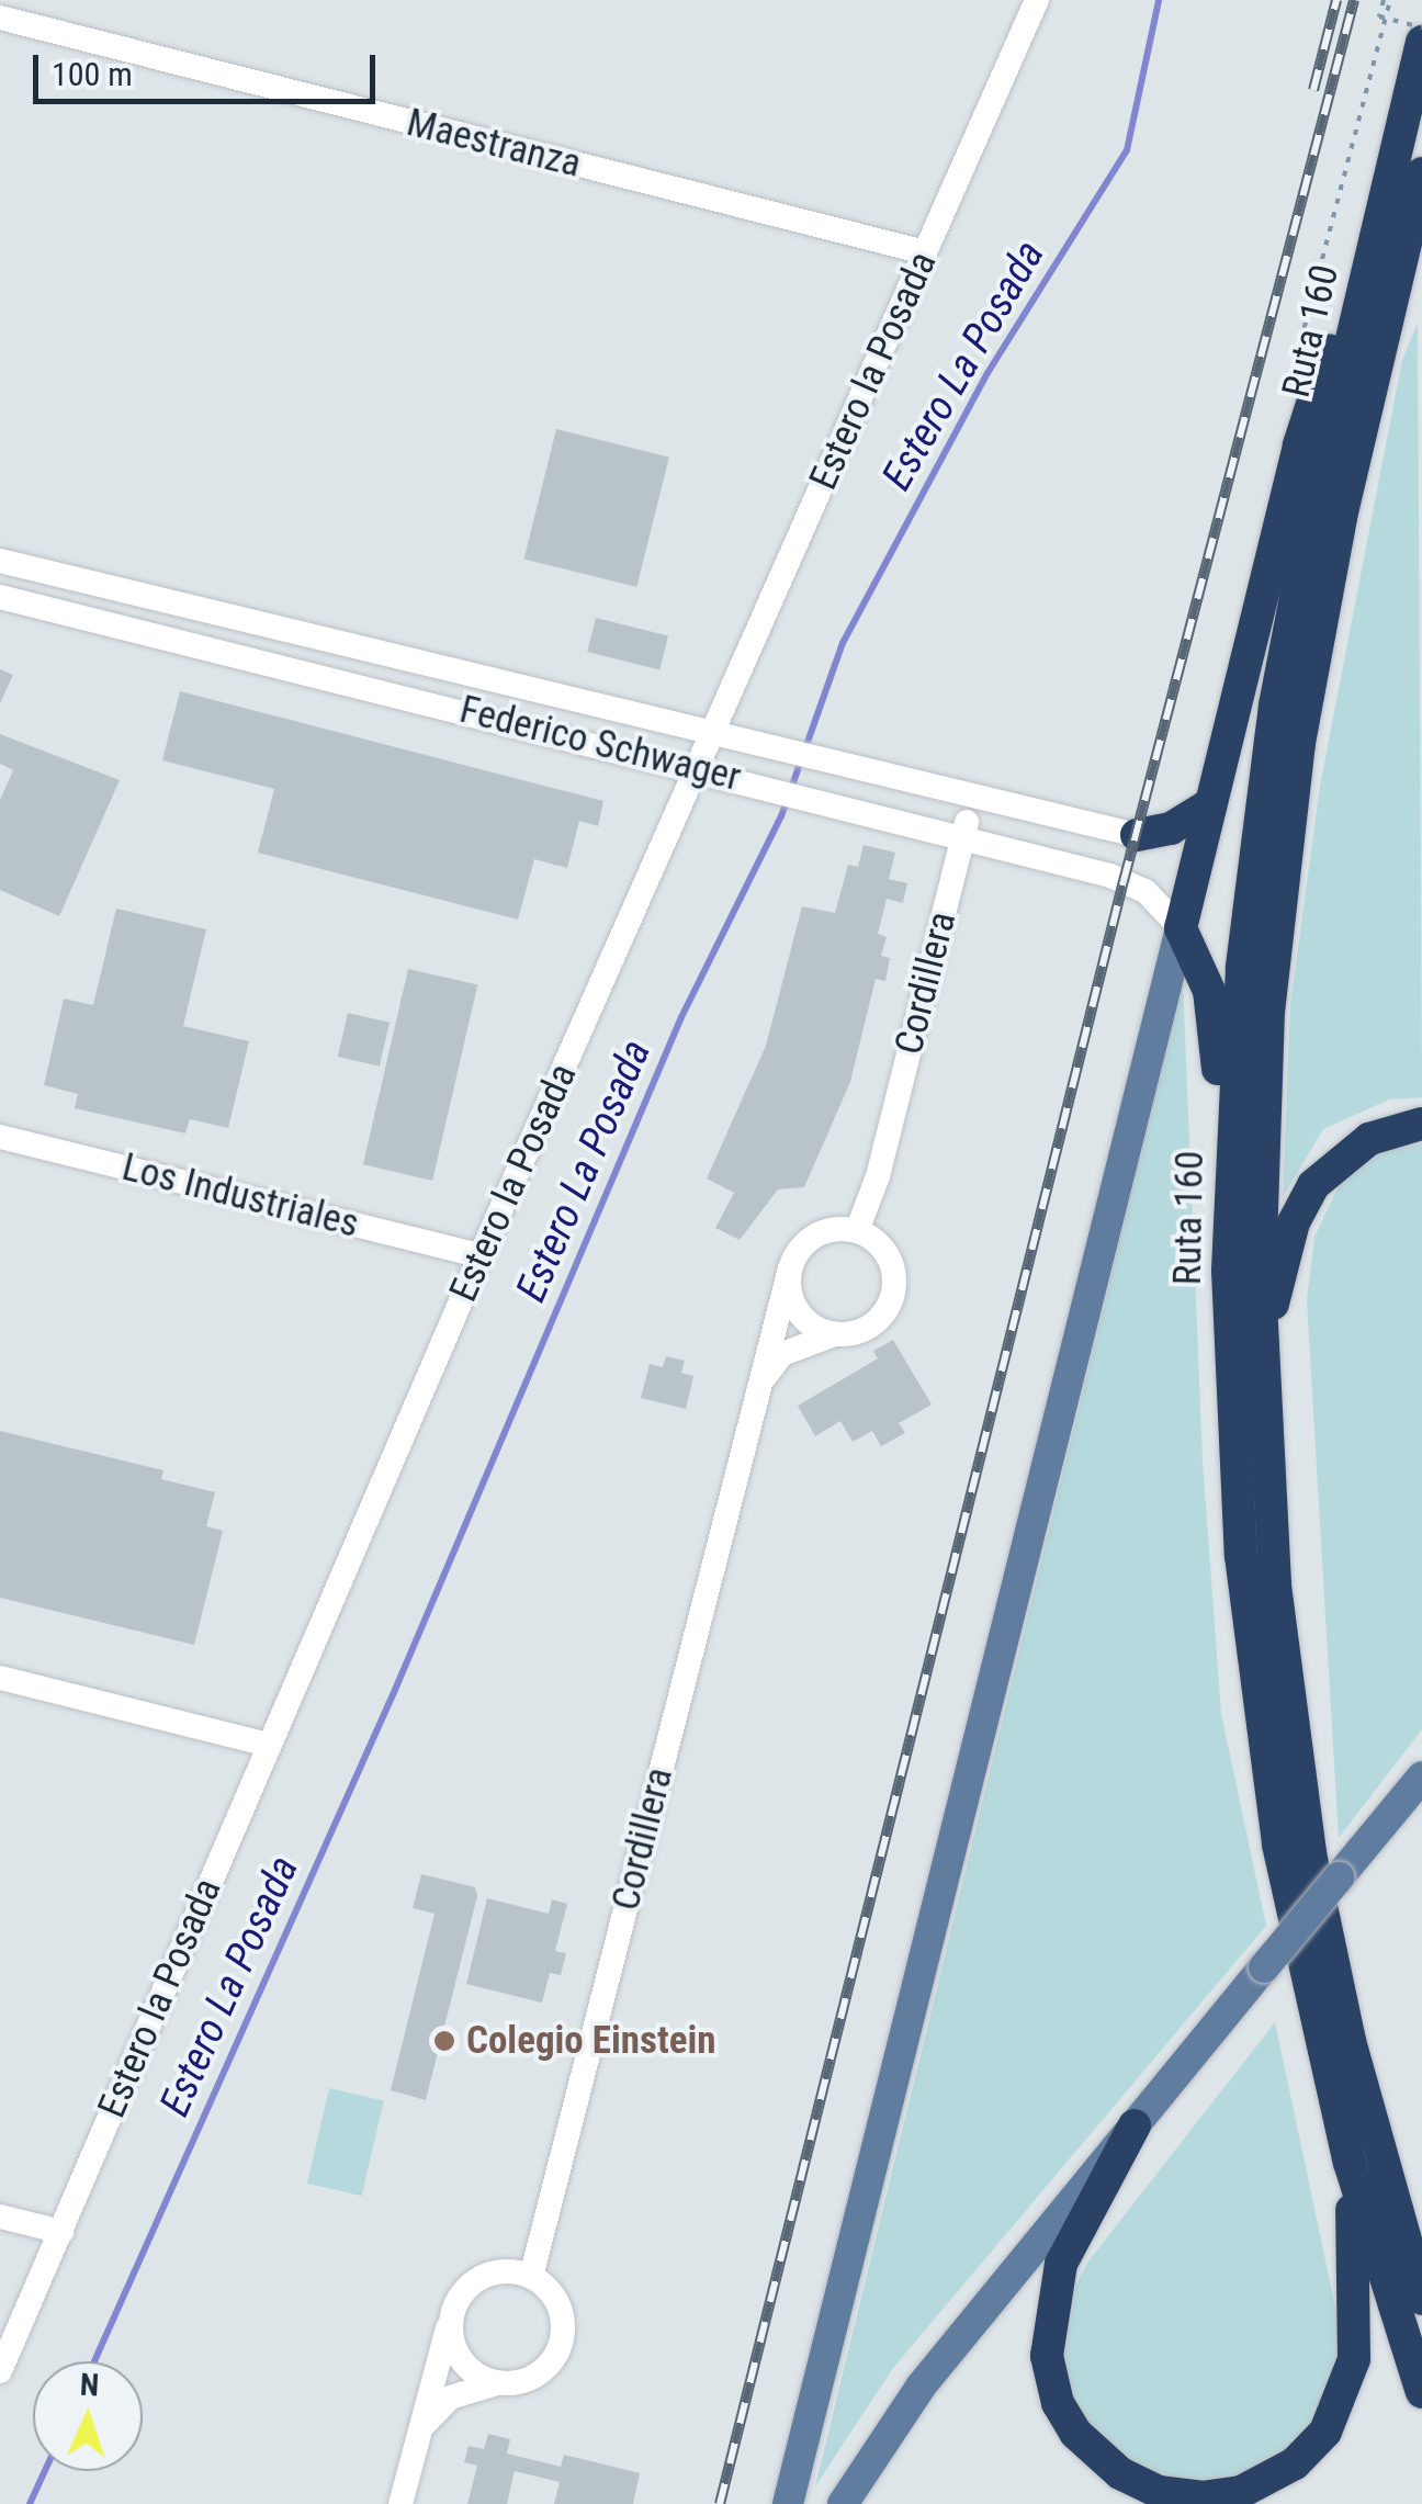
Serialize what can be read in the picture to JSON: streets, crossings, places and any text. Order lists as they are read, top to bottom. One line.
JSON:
{"streets":{"highway":["Ruta 160"],"street":["Maestranza","Estero la Posada","Federico Schwager","Cordillera","Los Industriales"]},"crossings":[["Maestranza","Estero la Posada"],["Estero la Posada","Federico Schwager"],["Estero la Posada","Los Industriales"],["Federico Schwager","Cordillera"]],"water":["Estero La Posada"],"places":["Colegio Einstein"],"scale_bar":"100 m","north":"top"}
